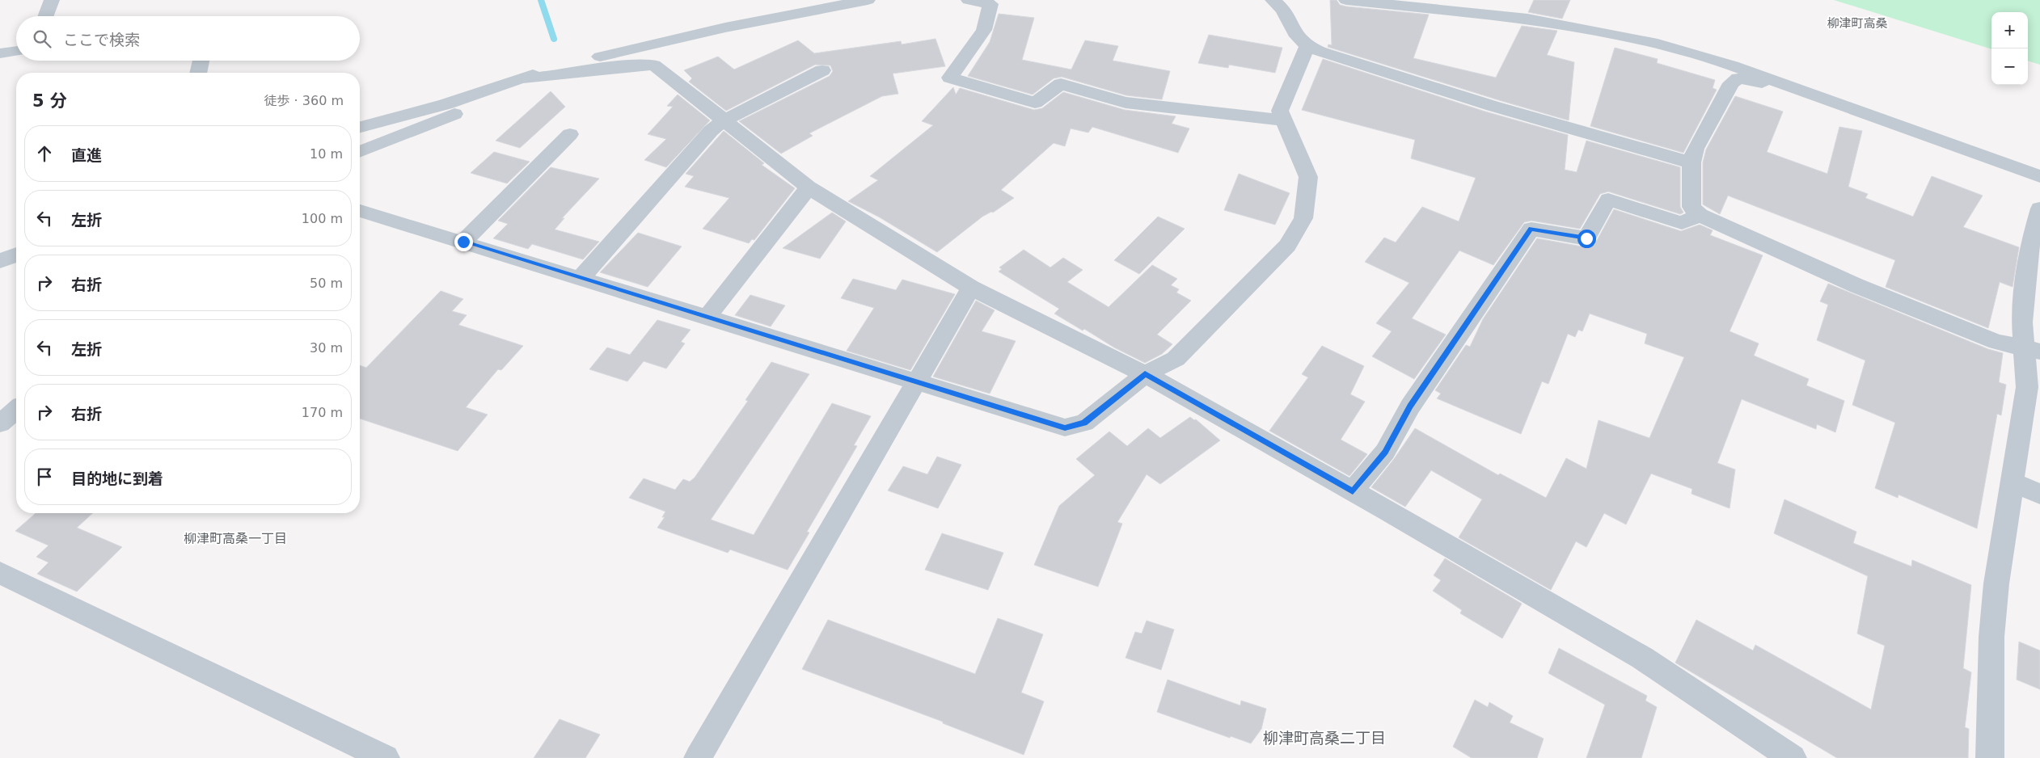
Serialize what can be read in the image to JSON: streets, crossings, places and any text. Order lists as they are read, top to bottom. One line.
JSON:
{"districts":["柳津町高桑","柳津町高桑一丁目","柳津町高桑二丁目"],"page":{"map_buttons":["+","−"],"search":"ここで検索","heading":["5 分","徒歩 · 360 m"],"list":[["直進","10 m"],["左折","100 m"],["右折","50 m"],["左折","30 m"],["右折","170 m"],"目的地に到着"]}}
